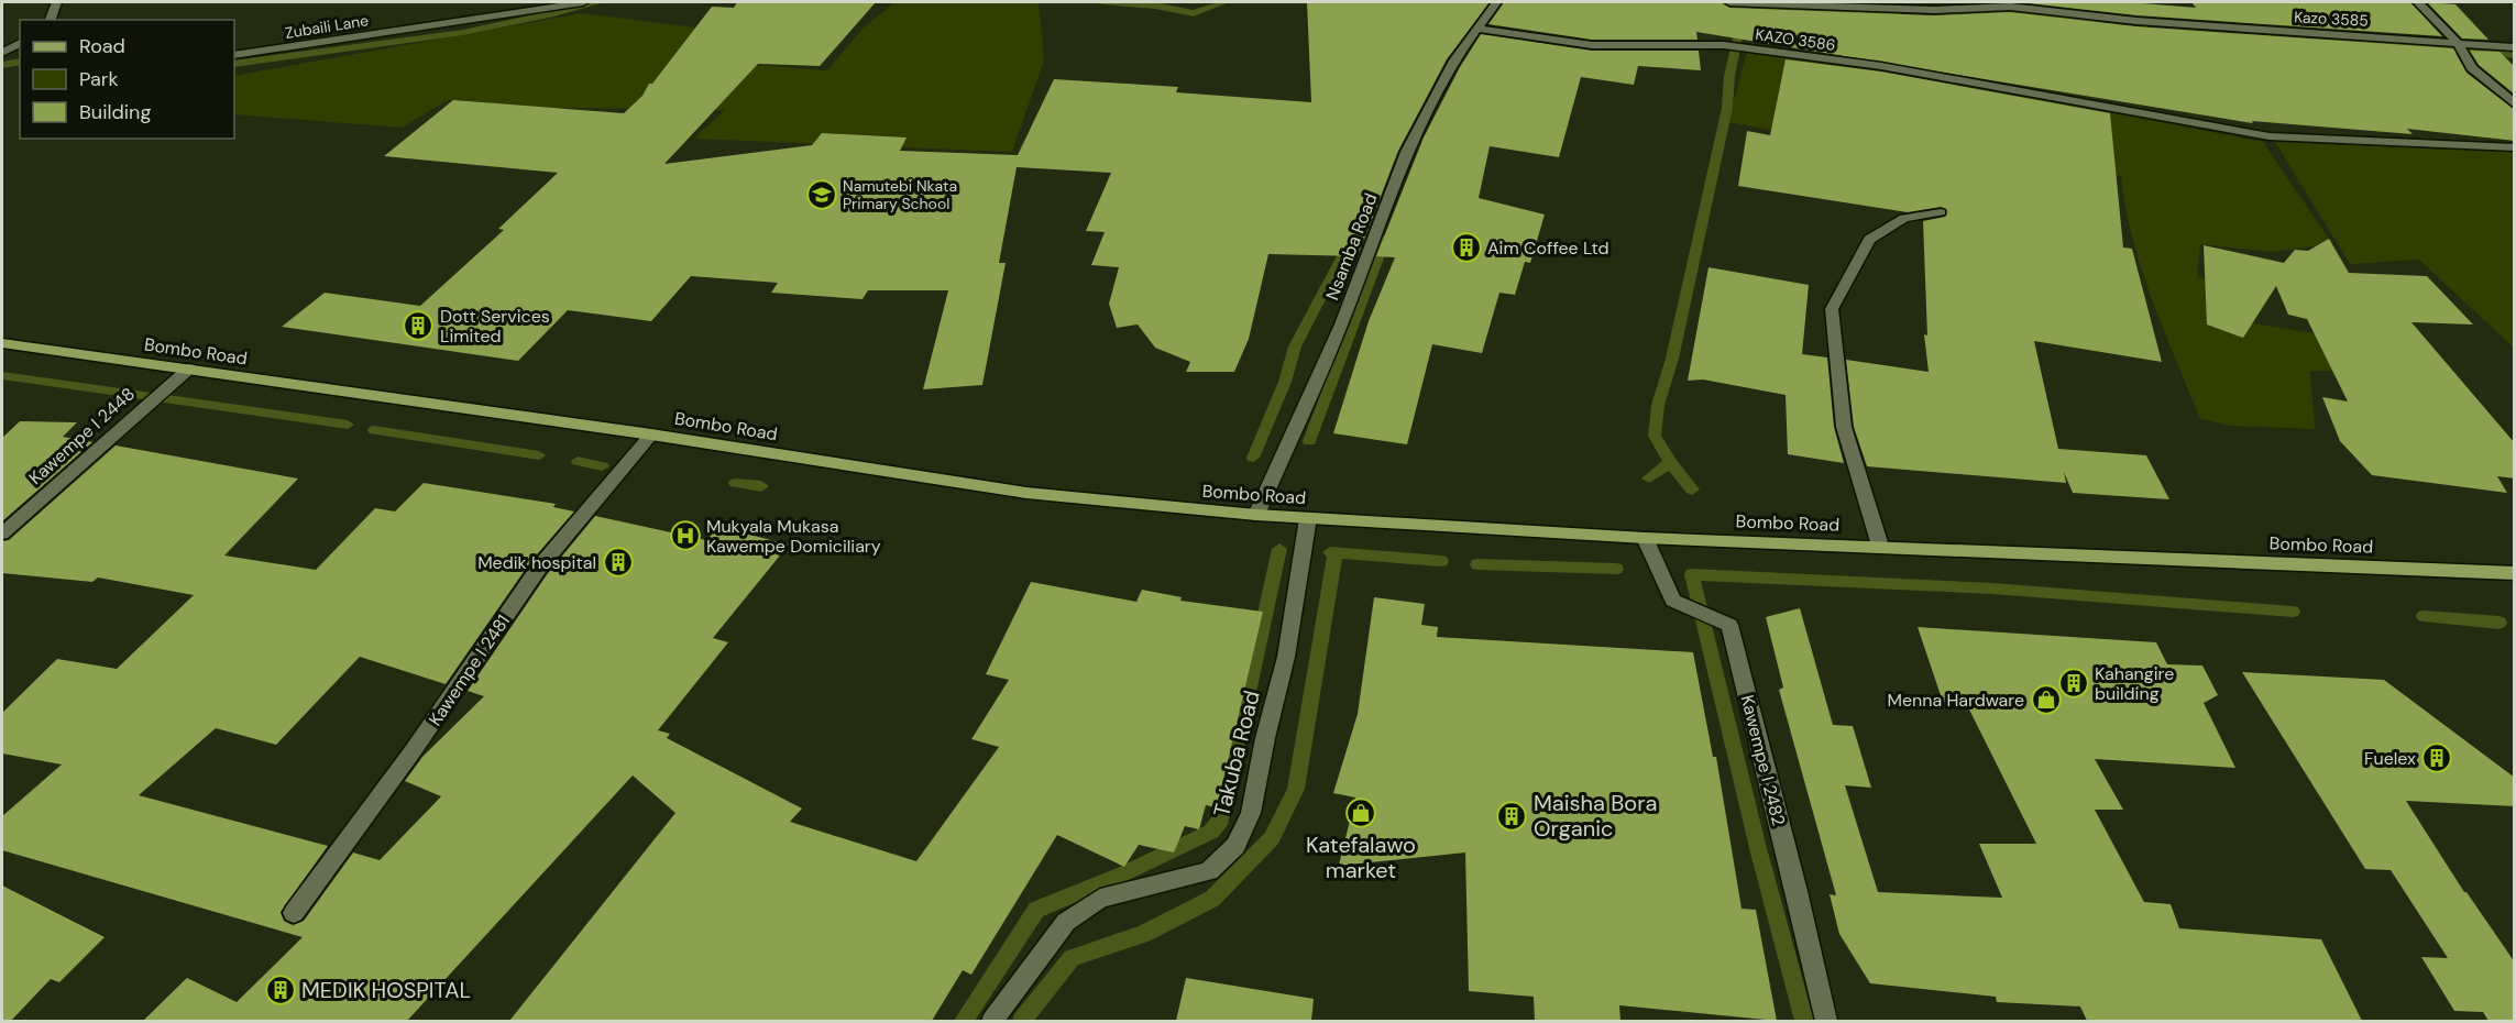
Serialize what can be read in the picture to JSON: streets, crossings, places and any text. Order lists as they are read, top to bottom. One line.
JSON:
{"streets":{"main road":["Bombo Road"],"street":["Kazo 3585","Zubaili Lane","KAZO 3586","Nsamba Road","Kawempe I 2448","Kawempe I 2481","Takuba Road","Kawempe I 2482"]},"crossings":[["KAZO 3586","Nsamba Road"],["Nsamba Road","Bombo Road"],["Bombo Road","Kawempe I 2448"],["Bombo Road","Kawempe I 2481"],["Bombo Road","Takuba Road"],["Bombo Road","Kawempe I 2482"]],"places":{"school or university":["Namutebi Nkata Primary School"],"building":["Aim Coffee Ltd","Dott Services Limited","Medik hospital","Kahangire building","Fuelex","Maisha Bora Organic","MEDIK HOSPITAL"],"hospital":["Mukyala Mukasa Kawempe Domiciliary"],"shop":["Menna Hardware","Katefalawo market"]},"legend":["Road","Park","Building"]}
